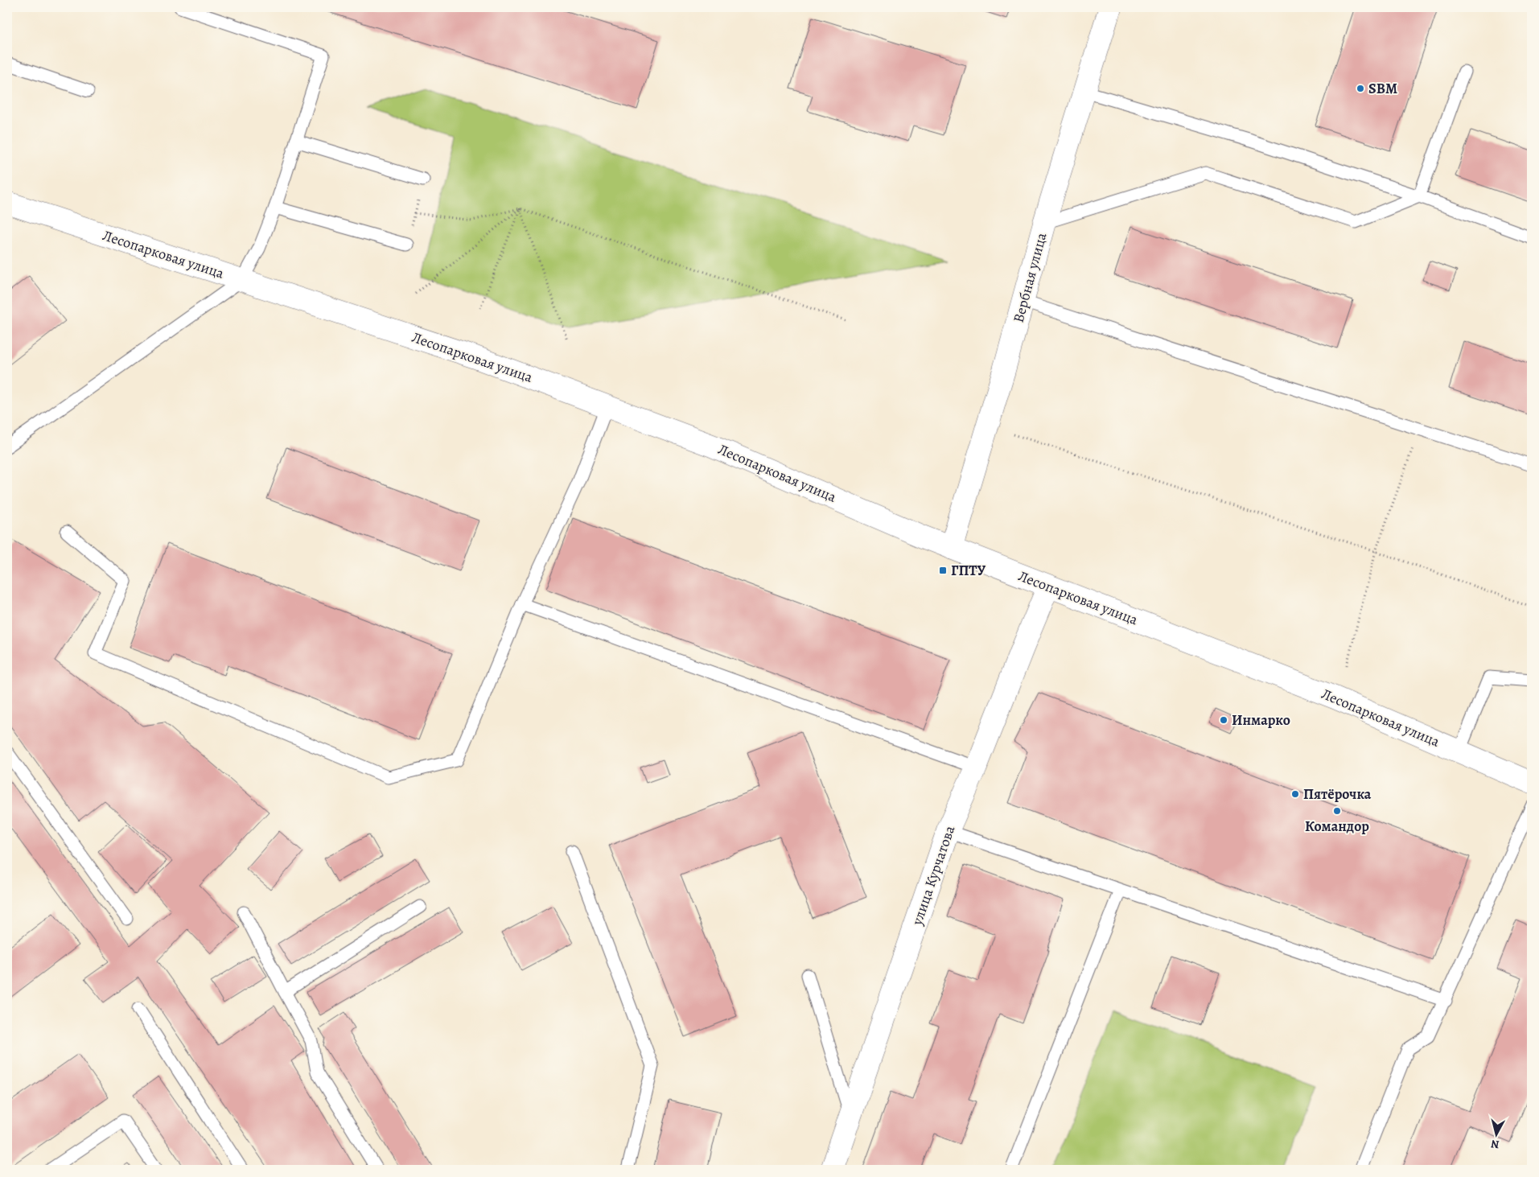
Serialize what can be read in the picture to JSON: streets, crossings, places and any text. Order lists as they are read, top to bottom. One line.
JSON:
{"streets":{"main road":["Лесопарковая улица","Вербная улица","улица Курчатова"]},"crossings":[["Лесопарковая улица","Вербная улица"],["Лесопарковая улица","улица Курчатова"]],"places":{"other":["SBM","Инмарко","Пятёрочка","Командор"],"transit":["ГПТУ"]},"north":"bottom"}
